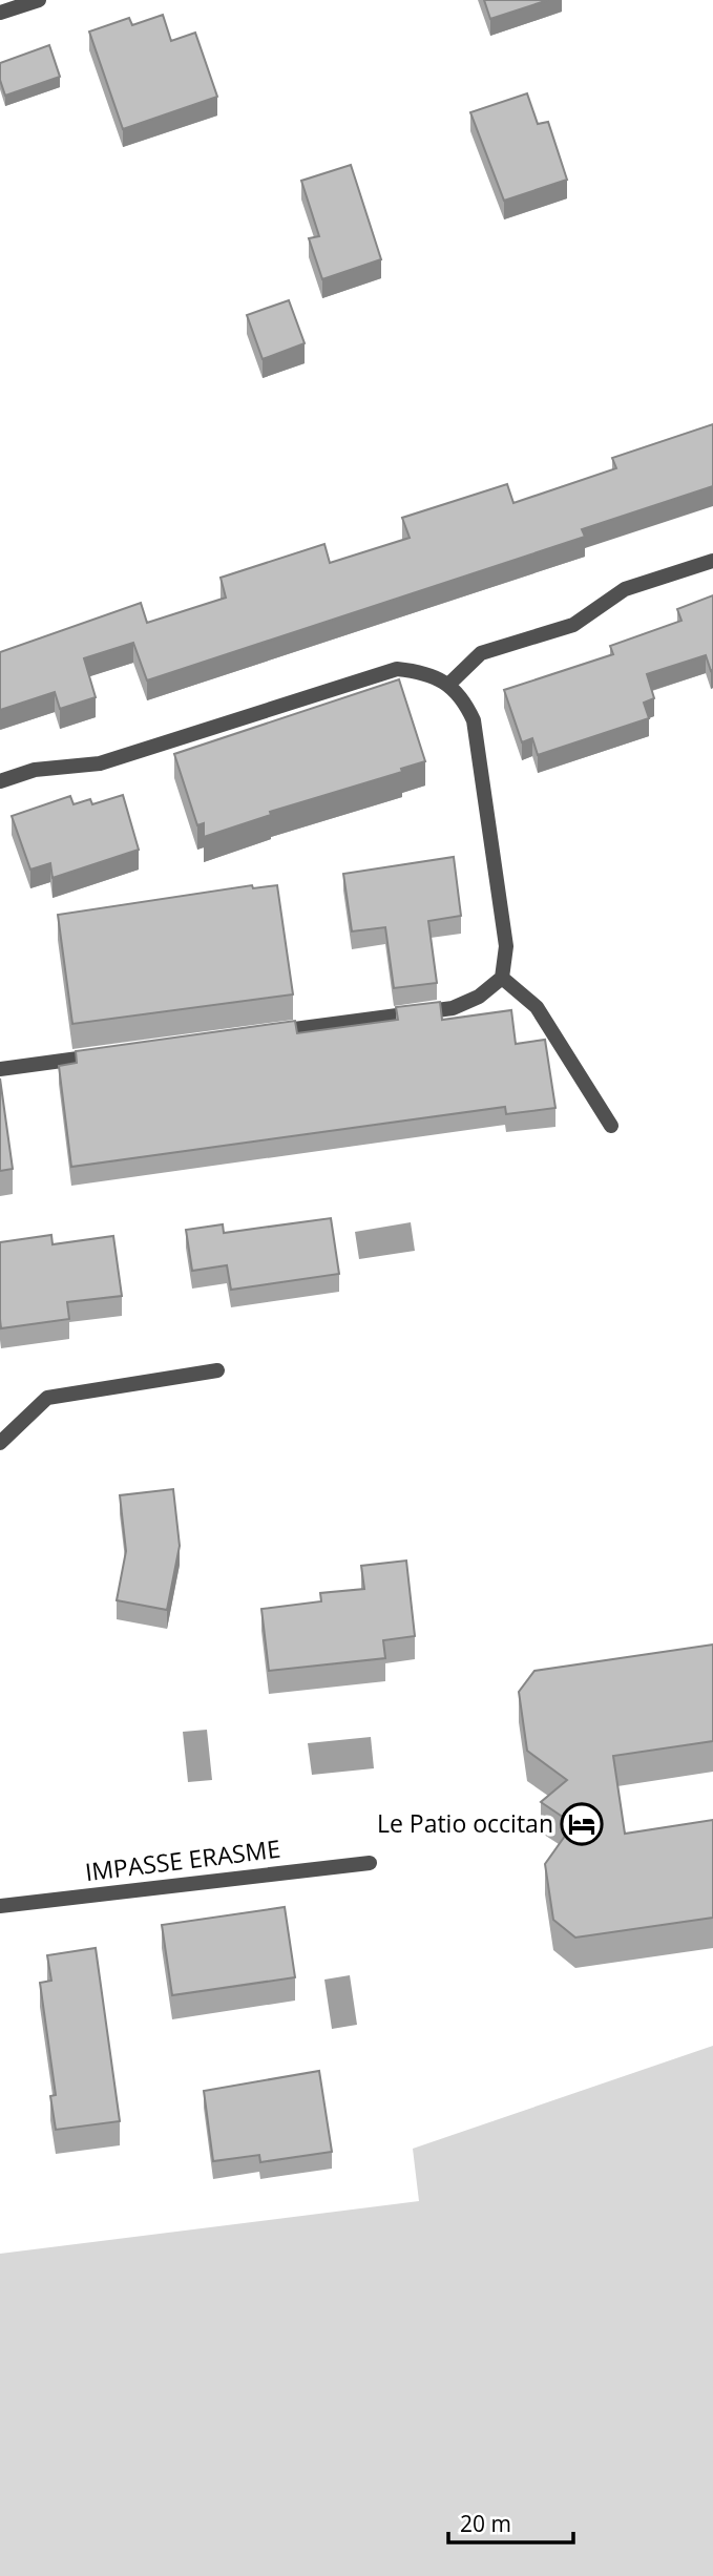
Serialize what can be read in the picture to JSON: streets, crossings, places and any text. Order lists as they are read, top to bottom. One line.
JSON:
{"streets":{"street":["IMPASSE ERASME"]},"places":{"hotel":["Le Patio occitan"]},"scale_bar":"20 m"}
